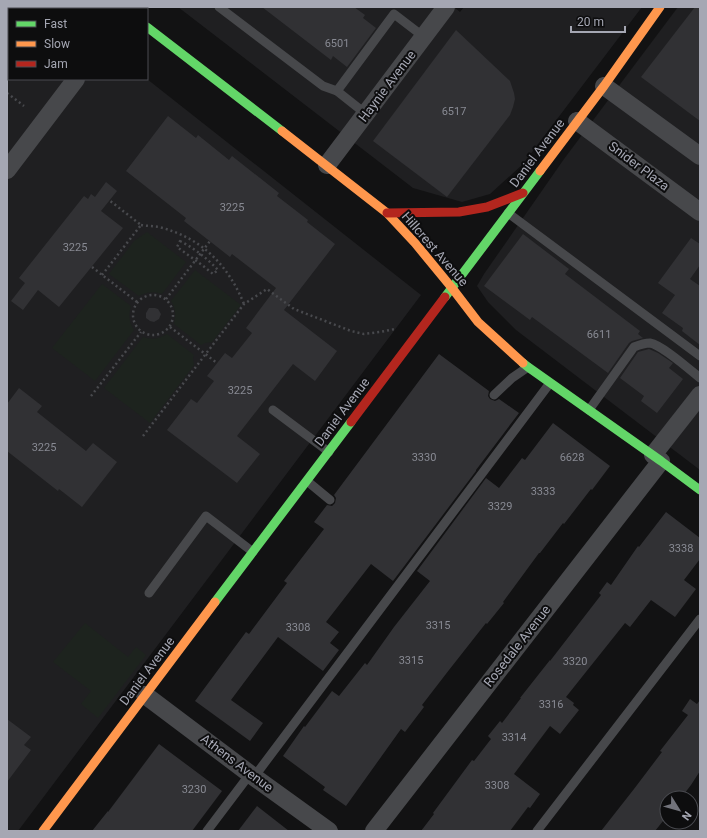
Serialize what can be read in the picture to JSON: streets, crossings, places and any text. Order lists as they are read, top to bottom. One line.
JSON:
{"streets":{"street":["Haynie Avenue","Daniel Avenue","Snider Plaza","Hillcrest Avenue","Rosedale Avenue","Athens Avenue"]},"crossings":[["Haynie Avenue","Hillcrest Avenue"],["Daniel Avenue","Snider Plaza"],["Daniel Avenue","Hillcrest Avenue"],["Daniel Avenue","Athens Avenue"],["Hillcrest Avenue","Rosedale Avenue"]],"house_numbers":["6501","6517","3225","3225","6611","3225","3225","3330","6628","3333","3329","3338","3315","3308","3315","3320","3316","3314","3308","3230"],"legend":["Fast","Slow","Jam"],"scale_bar":"20 m","north":"bottom right"}
